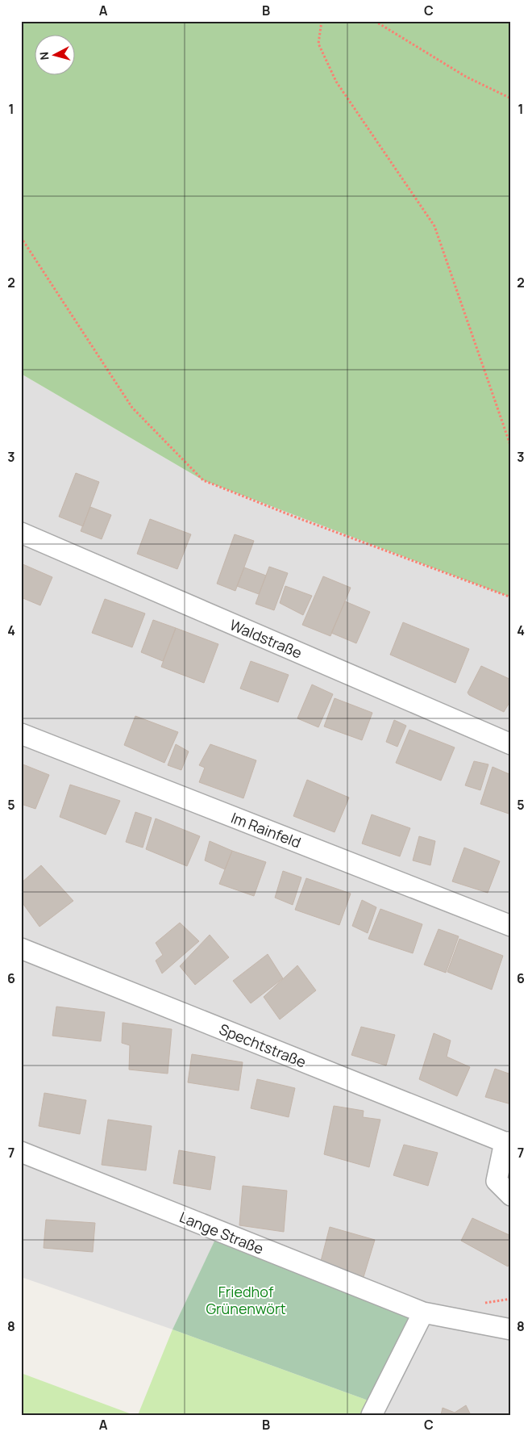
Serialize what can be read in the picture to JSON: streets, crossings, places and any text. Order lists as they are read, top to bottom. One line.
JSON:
{"streets":{"street":["Waldstraße","Im Rainfeld","Spechtstraße","Lange Straße"]},"parks":["Friedhof Grünenwört"],"north":"left","grid":{"columns":["A","B","C"],"rows":["1","2","3","4","5","6","7","8"]}}
